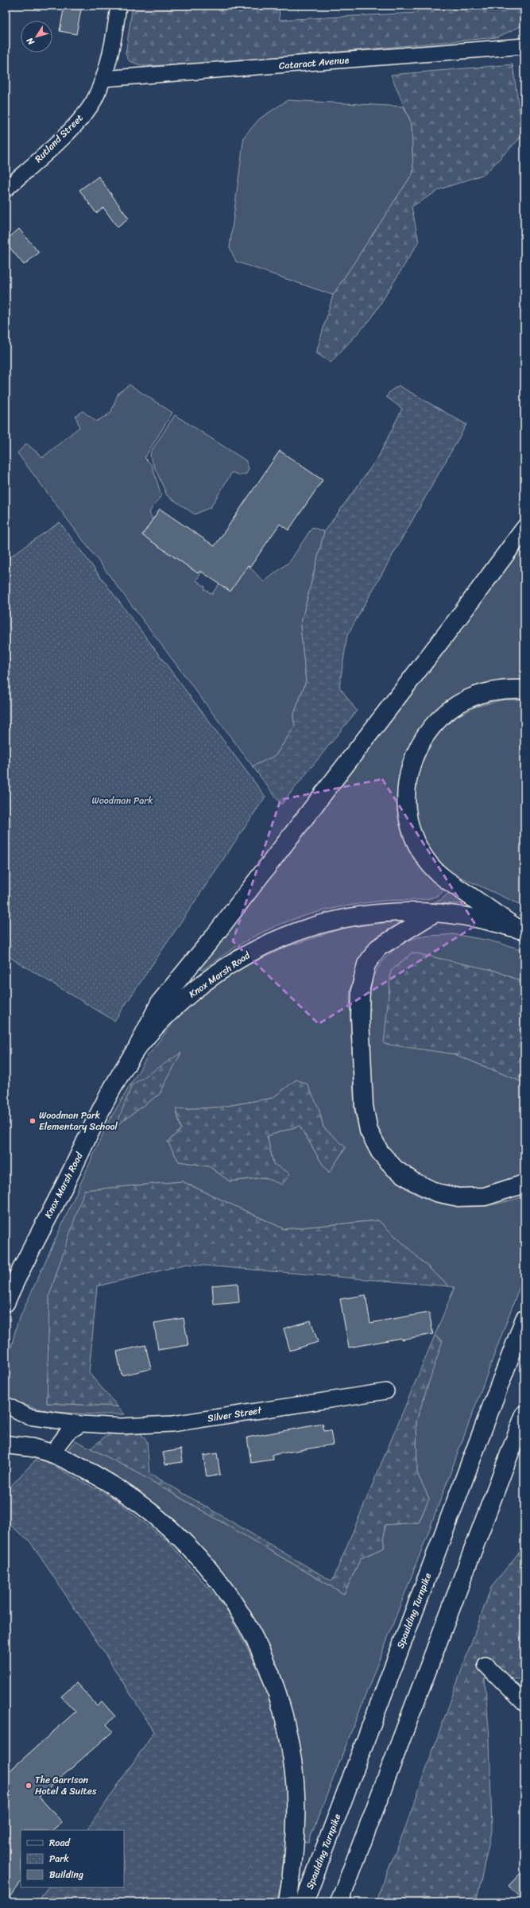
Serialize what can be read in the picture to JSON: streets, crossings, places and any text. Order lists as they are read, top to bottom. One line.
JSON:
{"streets":{"main road":["Knox Marsh Road","Spaulding Turnpike"],"street":["Cataract Avenue","Rutland Street","Silver Street"]},"crossings":[["Cataract Avenue","Rutland Street"]],"parks":["Woodman Park"],"places":["Woodman Park Elementary School","The Garrison Hotel & Suites"],"legend":["Road","Park","Building"],"north":"bottom left"}
